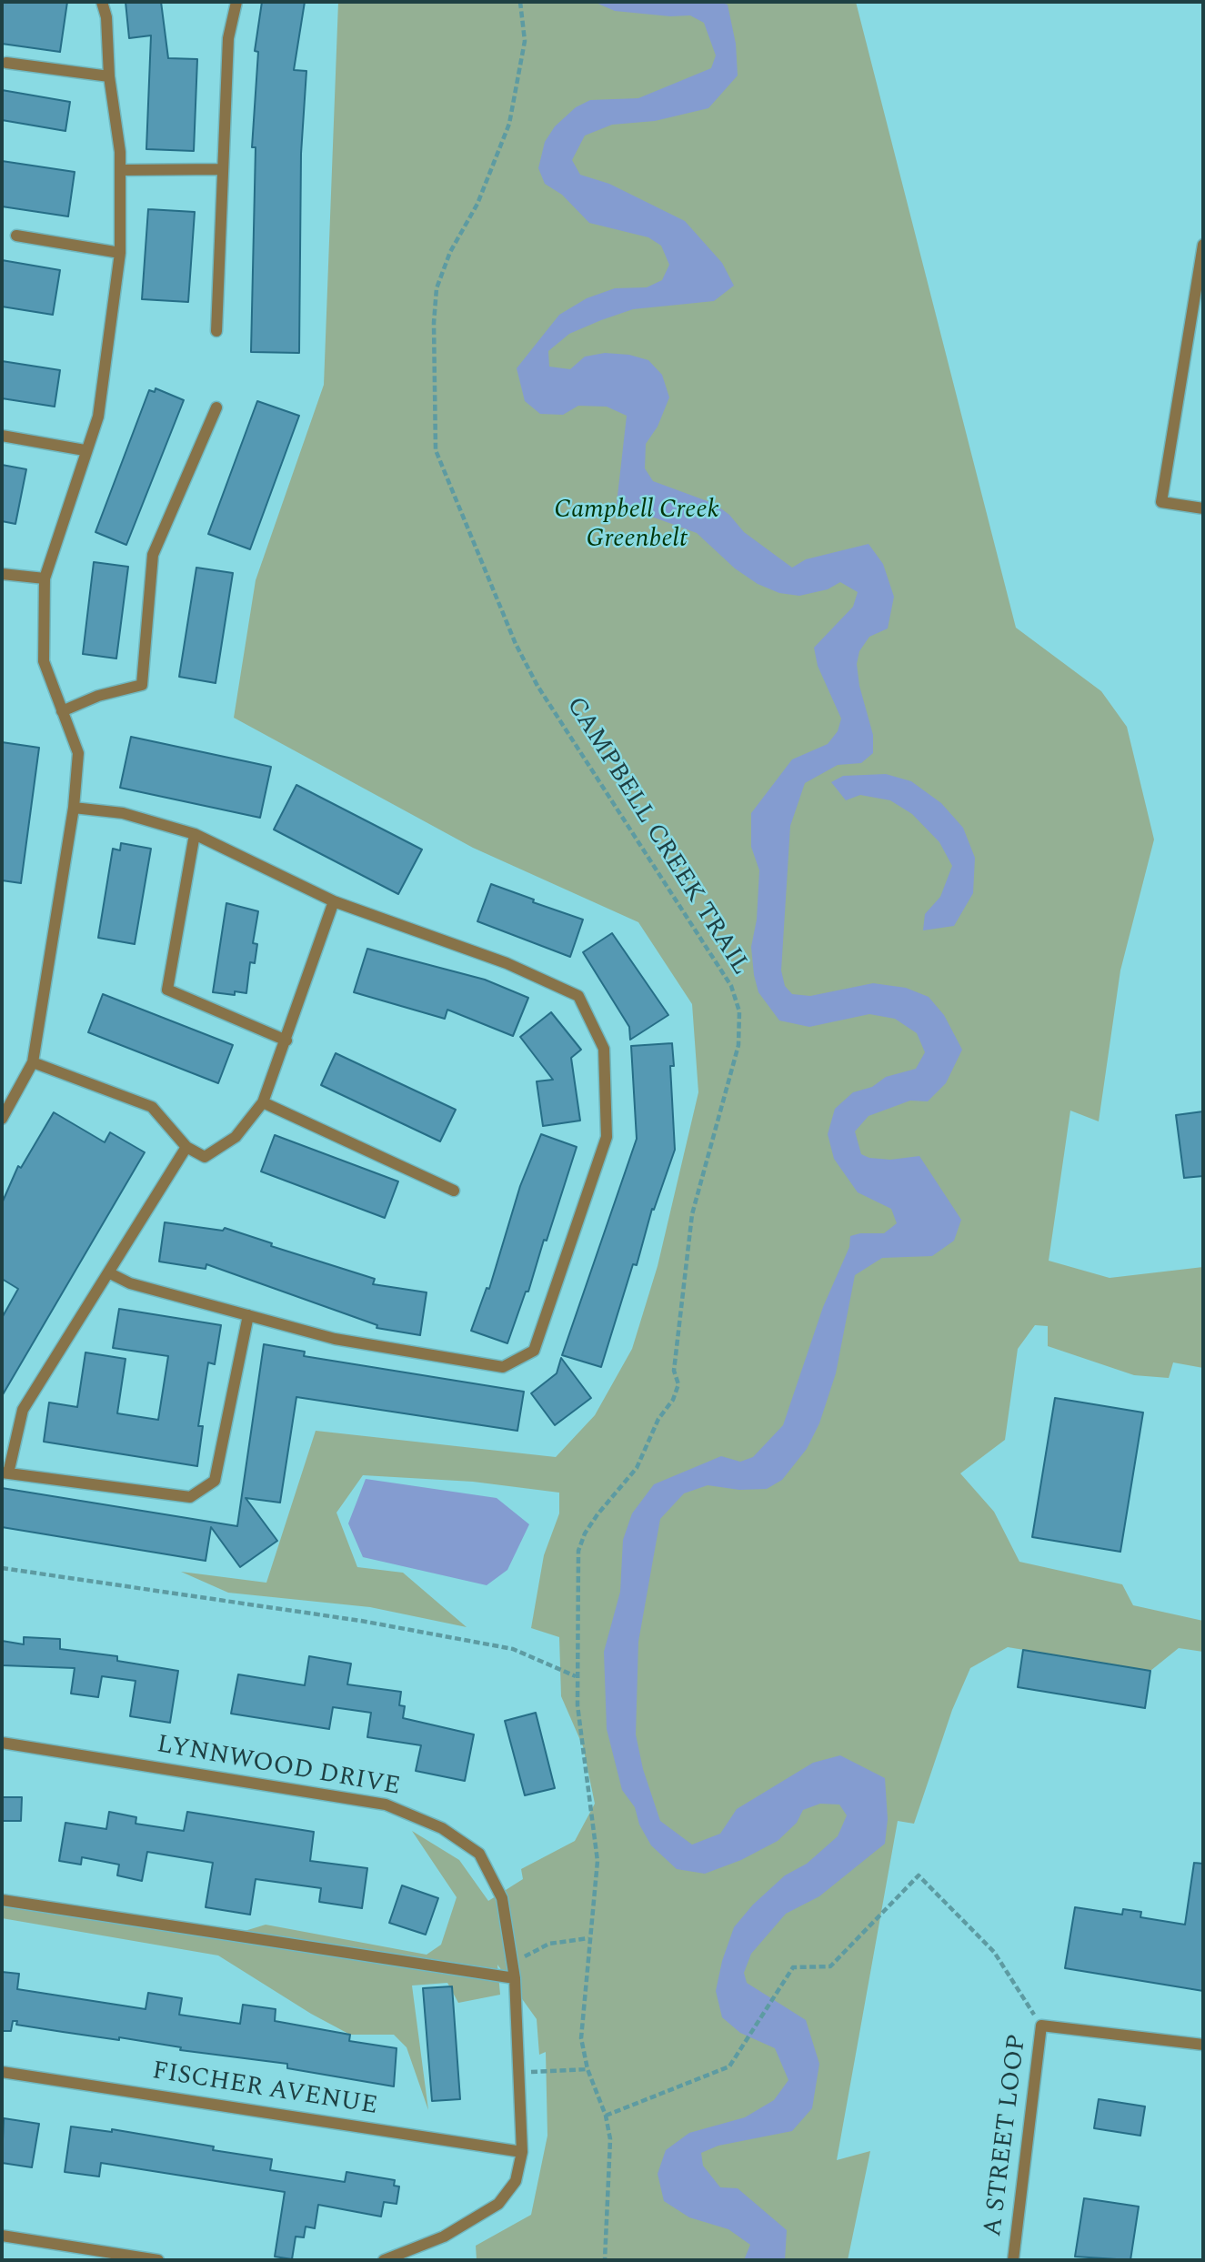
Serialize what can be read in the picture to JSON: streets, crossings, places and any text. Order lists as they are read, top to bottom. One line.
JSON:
{"streets":{"street":["LYNNWOOD DRIVE","FISCHER AVENUE","A STREET LOOP"],"path":["CAMPBELL CREEK TRAIL"]},"crossings":[["LYNNWOOD DRIVE","FISCHER AVENUE"]],"parks":["Campbell Creek Greenbelt"]}
